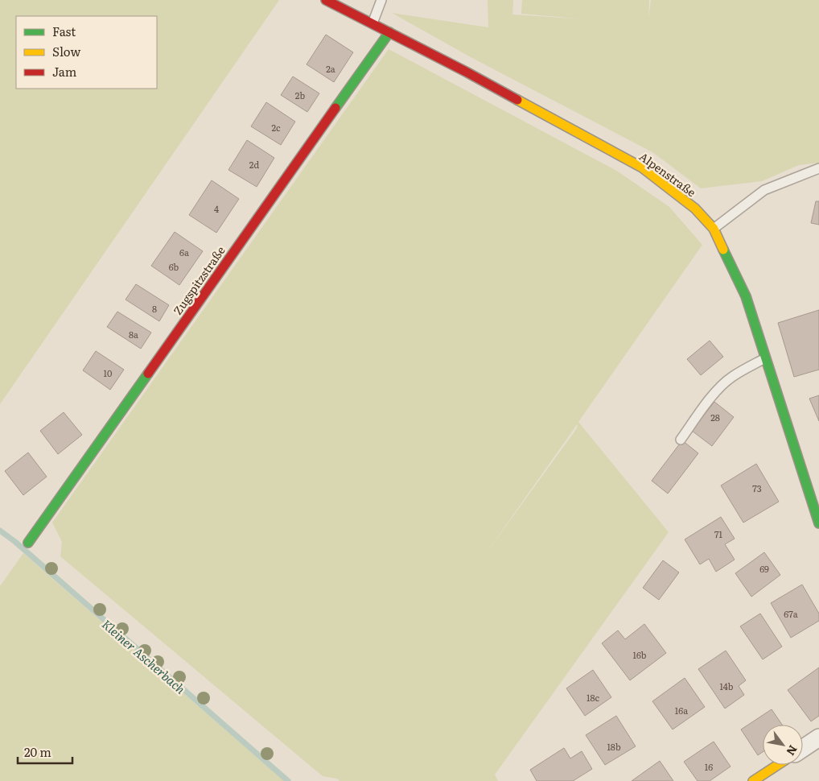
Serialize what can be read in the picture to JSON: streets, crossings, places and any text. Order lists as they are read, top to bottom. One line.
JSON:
{"streets":{"street":["Alpenstraße","Zugspitzstraße"]},"crossings":[["Alpenstraße","Zugspitzstraße"]],"water":["Kleiner Ascherbach"],"house_numbers":["2a","2b","2c","2d","4","6a","6b","8","8a","10","28","73","71","69","67a","16b","14b","18c","16a","18b","16"],"legend":["Fast","Slow","Jam"],"scale_bar":"20 m","north":"bottom right"}
